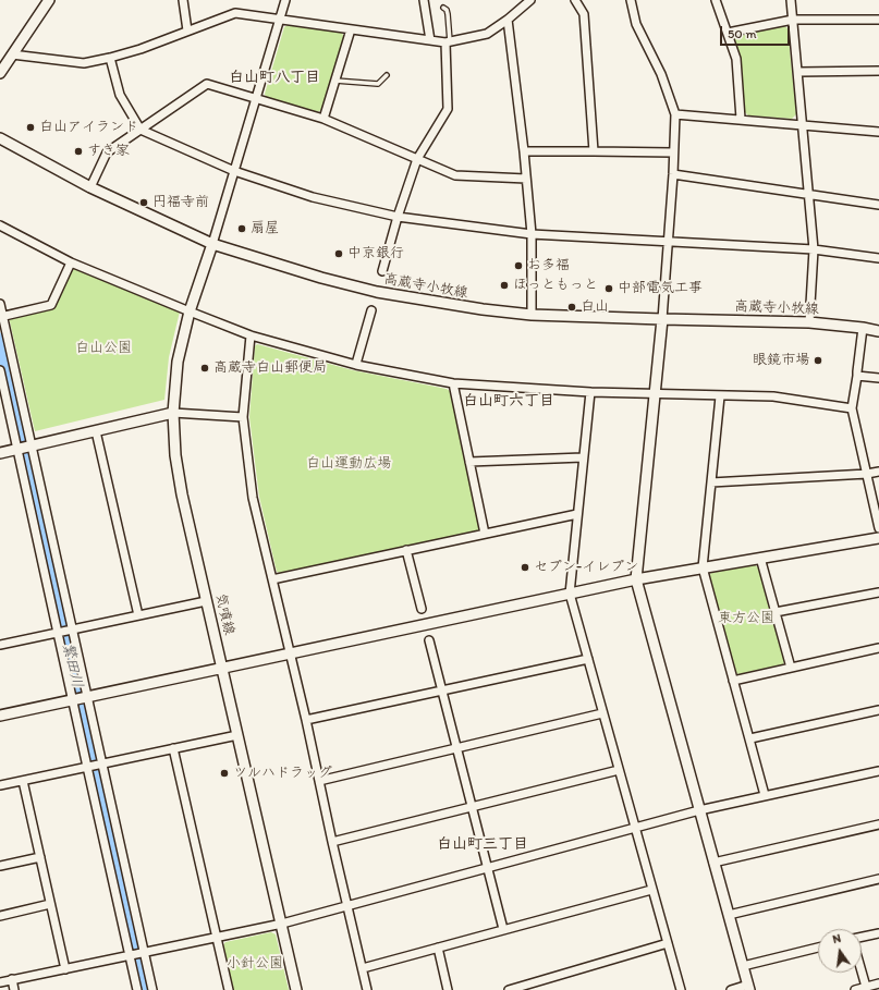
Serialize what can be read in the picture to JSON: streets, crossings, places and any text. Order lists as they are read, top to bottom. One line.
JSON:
{"streets":{"street":["高蔵寺小牧線","気噴線"]},"crossings":[["高蔵寺小牧線","気噴線"]],"districts":["白山町八丁目","白山町六丁目","白山町三丁目"],"water":["繁田川"],"parks":["白山公園","白山運動広場","東方公園","小針公園"],"places":["白山アイランド","すき家","円福寺前","扇屋","中京銀行","お多福","ほっともっと","中部電気工事","白山","眼鏡市場","高蔵寺白山郵便局","セブン-イレブン","ツルハドラッグ"],"scale_bar":"50 m","north":"top"}
